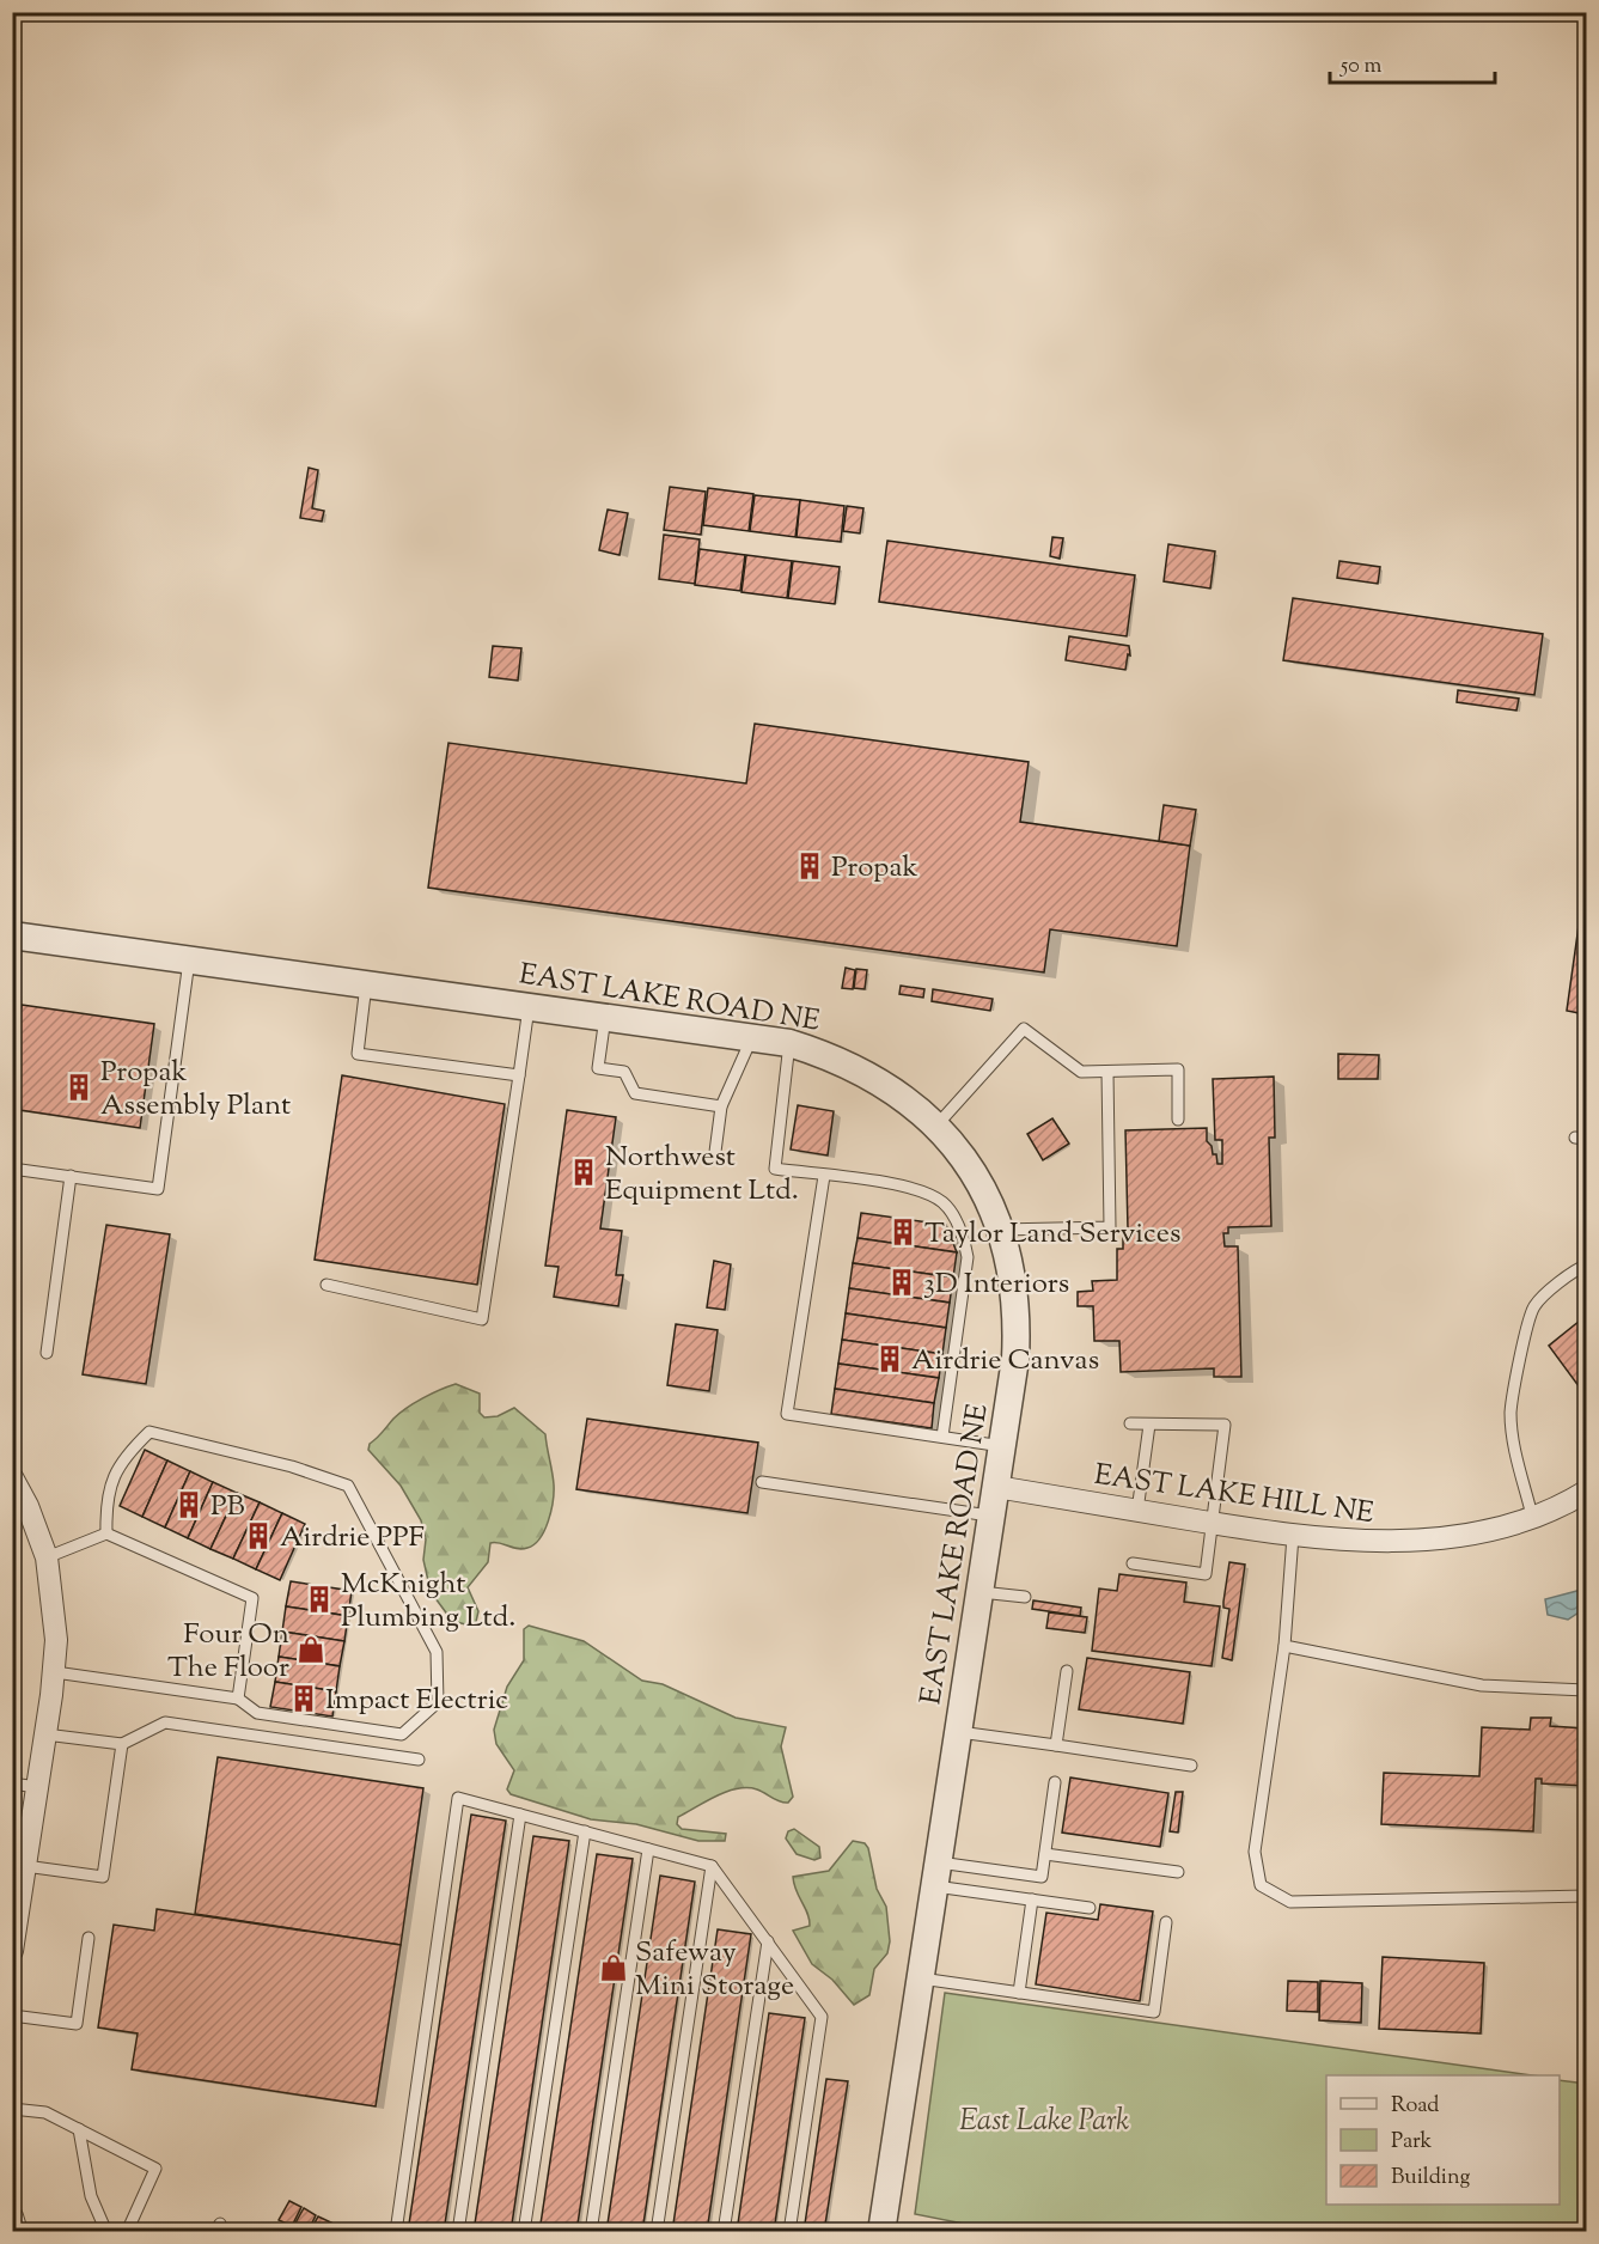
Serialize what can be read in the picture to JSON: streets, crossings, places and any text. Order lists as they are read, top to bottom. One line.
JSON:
{"streets":{"street":["EAST LAKE ROAD NE","EAST LAKE HILL NE"]},"crossings":[["EAST LAKE ROAD NE","EAST LAKE HILL NE"]],"parks":["East Lake Park"],"places":{"building":["Propak","Propak Assembly Plant","Northwest Equipment Ltd.","Taylor Land Services","3D Interiors","Airdrie Canvas","PB","Airdrie PPF","McKnight Plumbing Ltd.","Impact Electric"],"shop":["Four On The Floor","Safeway Mini Storage"]},"legend":["Road","Park","Building"],"scale_bar":"50 m"}
